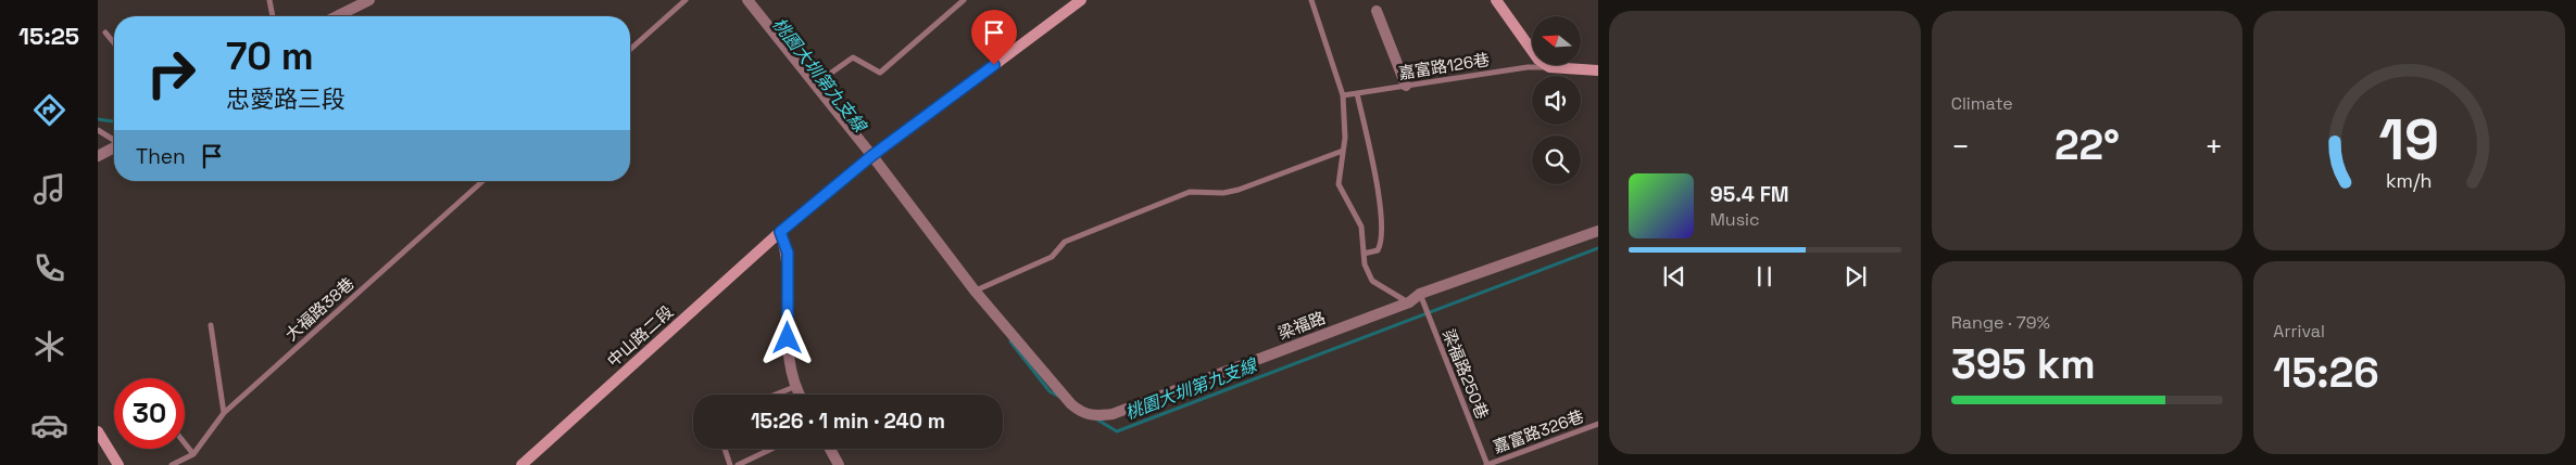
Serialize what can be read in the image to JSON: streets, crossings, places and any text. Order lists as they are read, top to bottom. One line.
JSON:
{"streets":{"main road":["中山路二段"],"street":["梁福路"],"lane":["嘉富路126巷","大福路38巷","梁福路250巷","嘉富路326巷"]},"crossings":[["梁福路","中山路二段"],["梁福路","梁福路250巷"],["梁福路250巷","嘉富路326巷"]],"water":["桃園大圳第九支線"],"north":"left","page":{"tabs":"15:25","tile":["Climate",["Range · 79%","395 km"],["Arrival","15:26"]],"turn":["70 m","忠愛路三段"],"heat":["−","22°","+"],"then":"Then","song":["95.4 FM","Music"],"limit":"30","trip":"15:26 · 1 min · 240 m","gauge":["19","km/h"]}}
